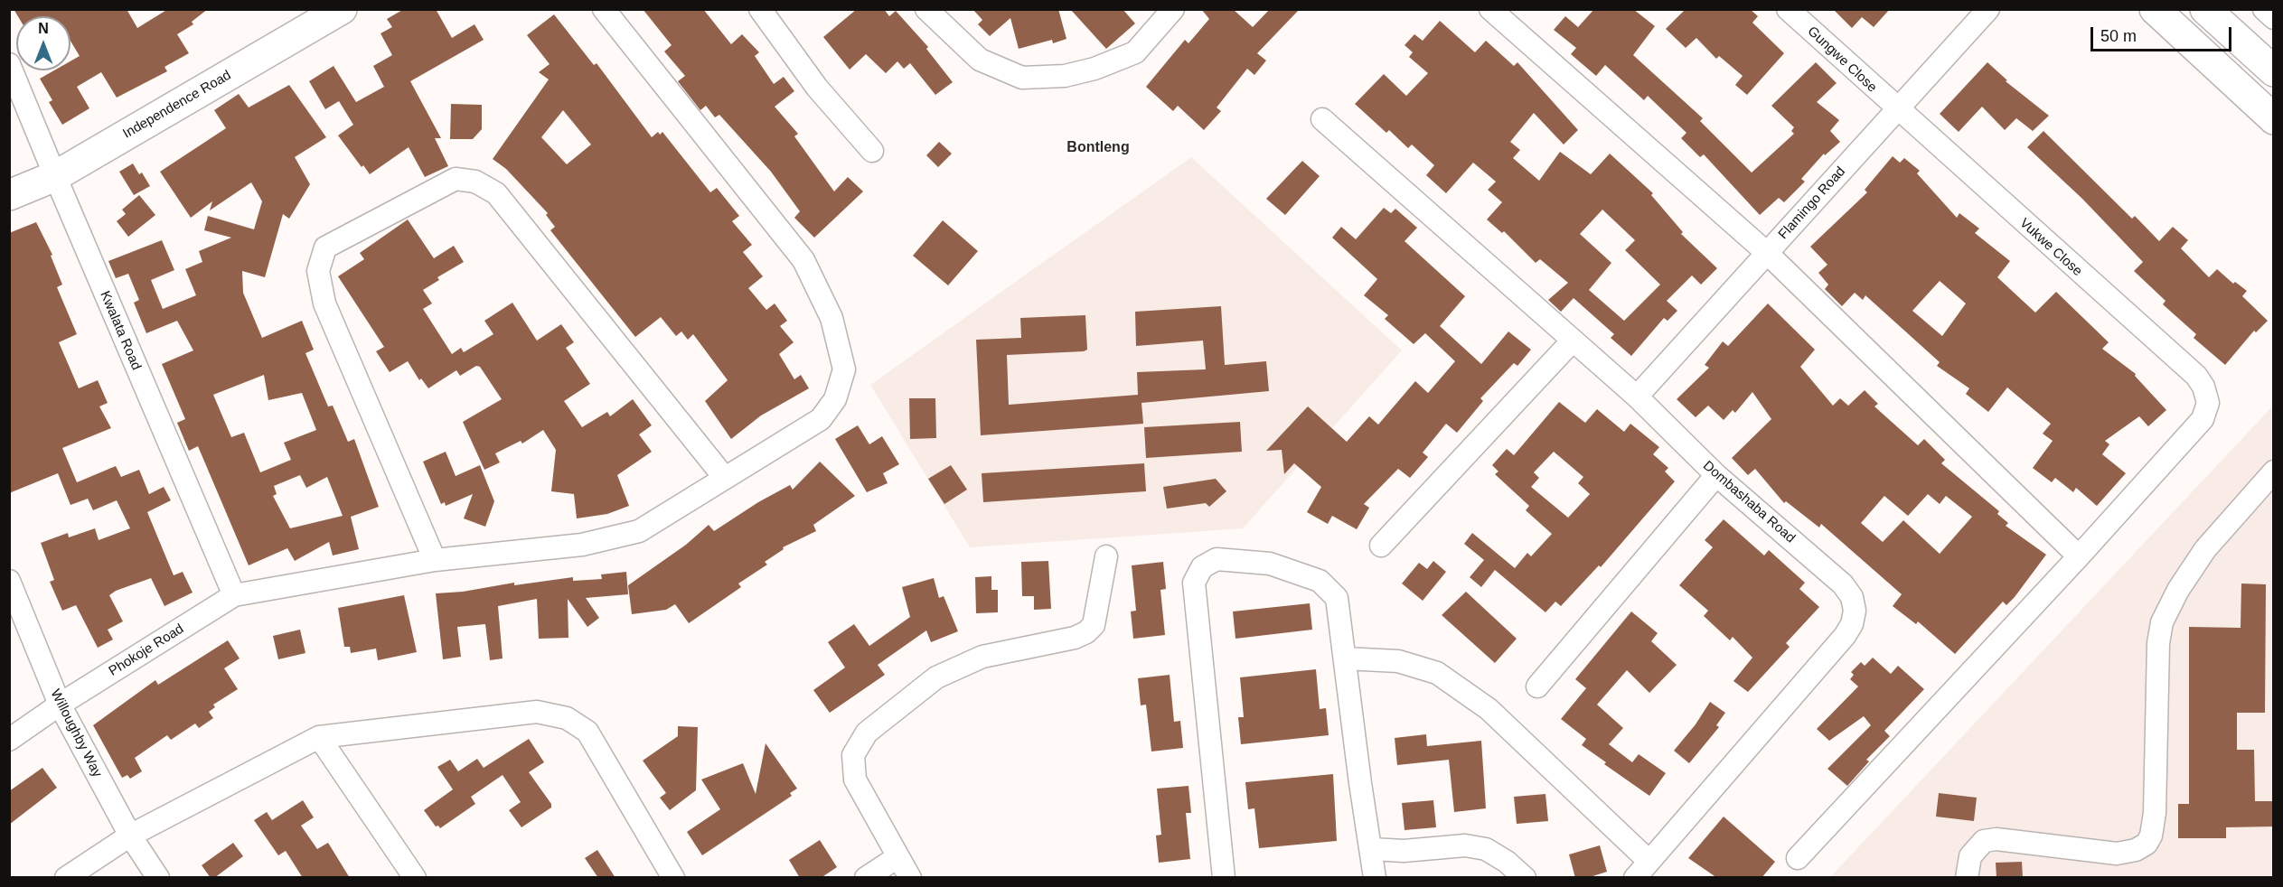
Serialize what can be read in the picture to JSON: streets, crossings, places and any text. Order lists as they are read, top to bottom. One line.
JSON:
{"streets":{"street":["Gungwe Close","Independence Road","Flamingo Road","Vukwe Close","Kwalata Road","Dombashaba Road","Phokoje Road","Willoughby Way"]},"crossings":[["Gungwe Close","Flamingo Road"],["Gungwe Close","Vukwe Close"],["Independence Road","Kwalata Road"],["Flamingo Road","Vukwe Close"],["Flamingo Road","Dombashaba Road"],["Kwalata Road","Phokoje Road"],["Phokoje Road","Willoughby Way"]],"districts":["Bontleng"],"scale_bar":"50 m","north":"top"}
